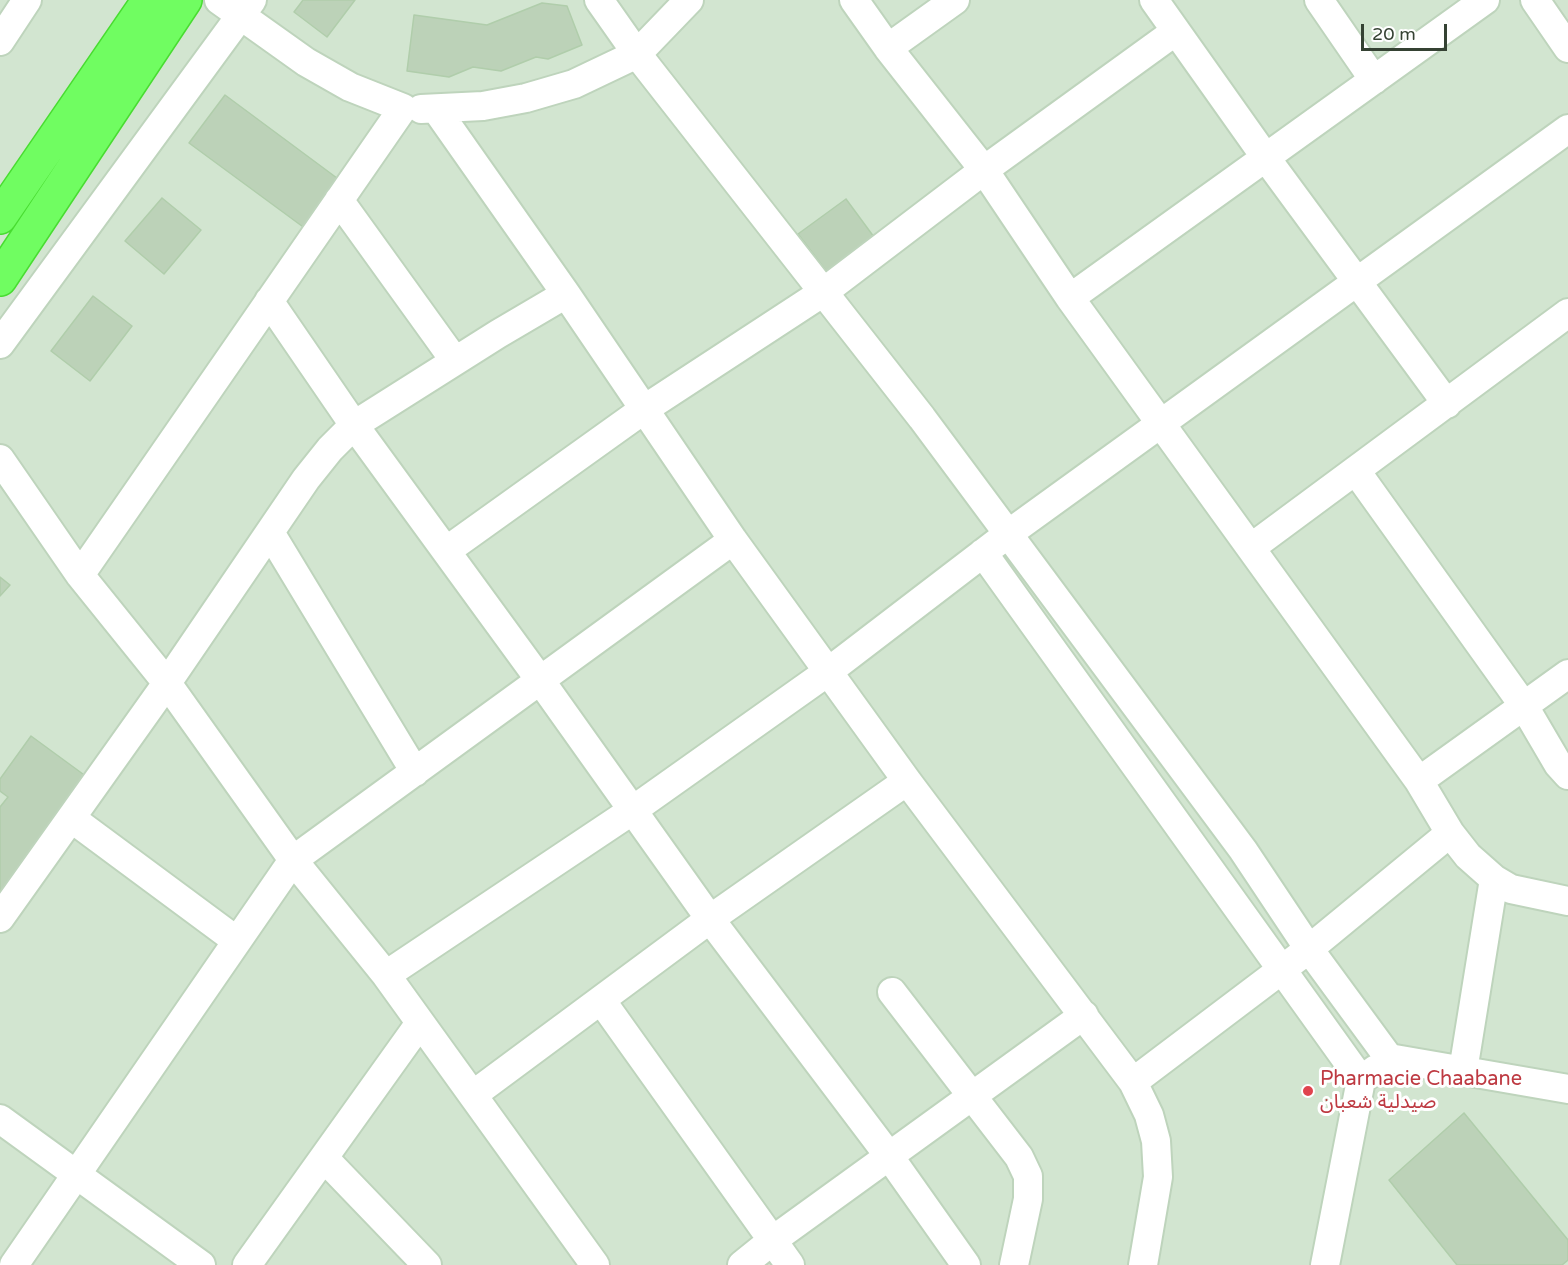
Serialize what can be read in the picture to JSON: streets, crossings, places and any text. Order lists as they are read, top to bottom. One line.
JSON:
{"places":["Pharmacie Chaabane صيدلية شعبان"],"scale_bar":"20 m"}
